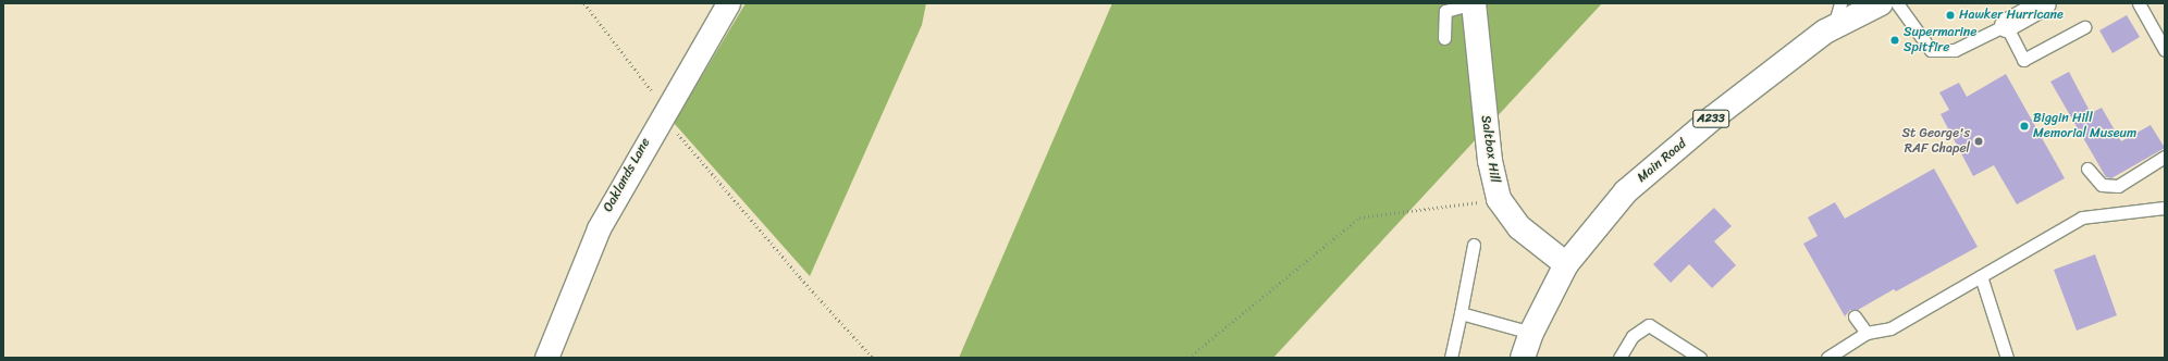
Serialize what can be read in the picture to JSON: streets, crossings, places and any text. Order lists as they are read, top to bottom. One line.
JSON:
{"streets":{"main road":["A233","Saltbox Hill","Main Road"],"street":["Oaklands Lane"]},"crossings":[["Saltbox Hill","Main Road"]],"places":["Hawker Hurricane","Supermarine Spitfire","Biggin Hill Memorial Museum","St George's RAF Chapel"]}
